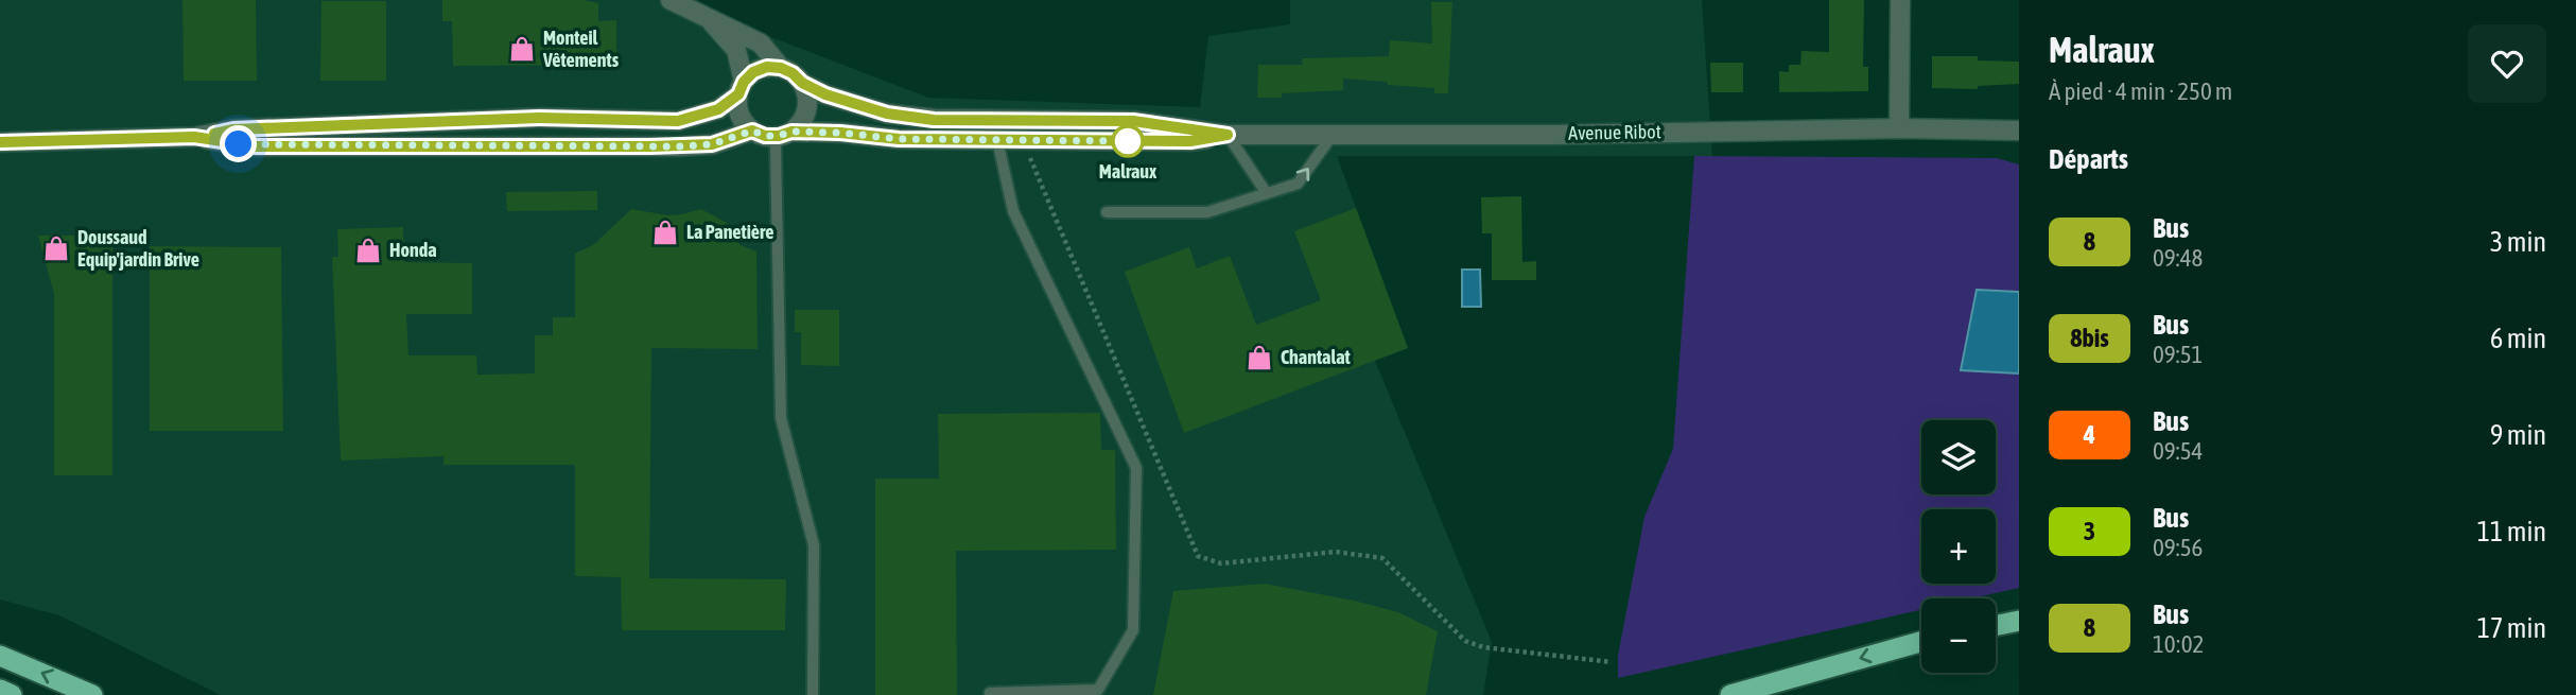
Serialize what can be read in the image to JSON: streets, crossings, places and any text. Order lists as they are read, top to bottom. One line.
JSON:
{"streets":{"street":["Avenue Ribot"]},"places":{"shop":["Monteil Vêtements","La Panetière","Doussaud Equip'jardin Brive","Honda","Chantalat"],"other":["Malraux"]},"lines":["bus line 8"],"page":{"heading":[["Malraux","À pied · 4 min · 250 m"],"Départs"],"list":[{"mark":"8","name":"Bus","note":"09:48","value":"3 min"},{"mark":"8bis","name":"Bus","note":"09:51","value":"6 min"},{"mark":"4","name":"Bus","note":"09:54","value":"9 min"},{"mark":"3","name":"Bus","note":"09:56","value":"11 min"},{"mark":"8","name":"Bus","note":"10:02","value":"17 min"}],"map_buttons":["+","−"]}}
